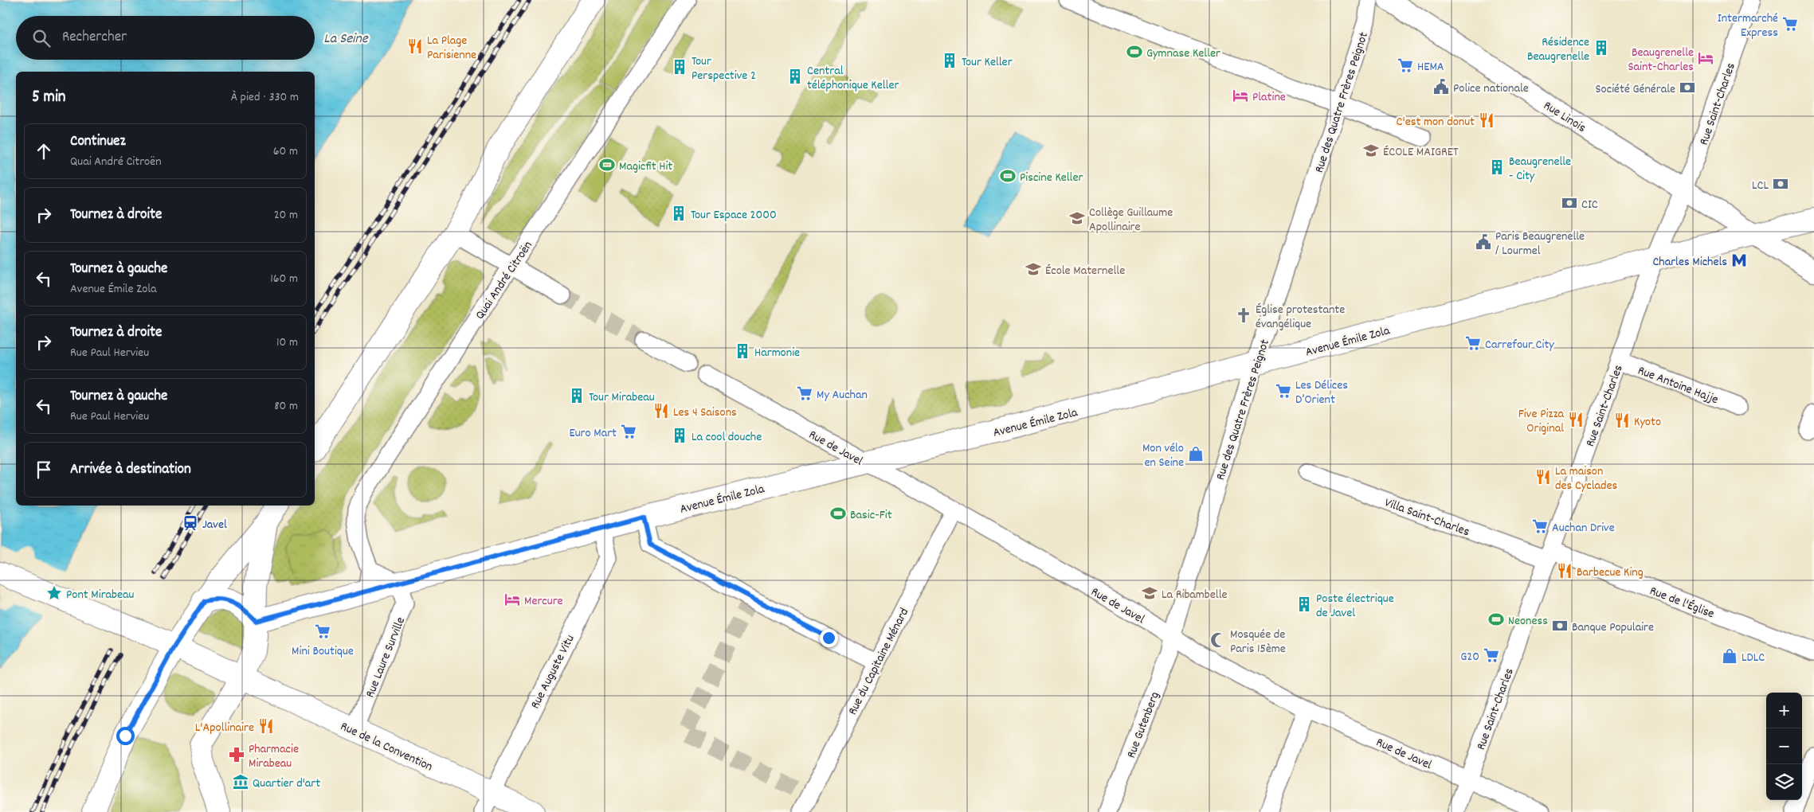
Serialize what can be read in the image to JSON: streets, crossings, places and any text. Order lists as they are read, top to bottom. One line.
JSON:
{"streets":{"main road":["Avenue Émile Zola","Rue de la Convention"],"street":["Rue des Quatre Frères Peignot","Rue Saint-Charles","Rue Linois","Quai André Citroën","Rue Antoine Hajje","Rue de Javel","Villa Saint-Charles","Rue de l'Église","Rue Laure Surville","Rue du Capitaine Ménard","Rue Auguste Vitu","Rue Gutenberg"]},"crossings":[["Rue des Quatre Frères Peignot","Avenue Émile Zola"],["Rue des Quatre Frères Peignot","Rue de Javel"],["Rue des Quatre Frères Peignot","Rue Gutenberg"],["Rue Saint-Charles","Rue Linois"],["Rue Saint-Charles","Avenue Émile Zola"],["Rue Saint-Charles","Rue Antoine Hajje"],["Rue Saint-Charles","Rue de Javel"],["Rue Saint-Charles","Villa Saint-Charles"],["Rue Saint-Charles","Rue de l'Église"],["Rue Linois","Avenue Émile Zola"],["Quai André Citroën","Avenue Émile Zola"],["Avenue Émile Zola","Rue de Javel"],["Avenue Émile Zola","Rue Laure Surville"],["Avenue Émile Zola","Rue Auguste Vitu"],["Rue de Javel","Rue du Capitaine Ménard"],["Rue de Javel","Rue Gutenberg"],["Villa Saint-Charles","Rue de l'Église"],["Rue Laure Surville","Rue de la Convention"],["Rue Auguste Vitu","Rue de la Convention"]],"water":["La Seine"],"places":{"supermarket":["Intermarché Express","HEMA","Carrefour City","Les Délices D’Orient","My Auchan","Euro Mart","Auchan Drive","Mini Boutique","G20"],"restaurant":["La Plage Parisienne","C'est mon donut","Les 4 Saisons","Five Pizza Original","Kyoto","La maison des Cyclades","Barbecue King","L'Apollinaire"],"building":["Résidence Beaugrenelle","Tour Keller","Tour Perspective 2","Central téléphonique Keller","Beaugrenelle - City","Tour Espace 2000","Harmonie","Tour Mirabeau","La cool douche","Poste électrique de Javel"],"sports":["Gymnase Keller","Magicfit Hit","Piscine Keller","Basic-Fit","Neoness"],"hotel":["Beaugrenelle Saint-Charles","Platine","Mercure"],"public building":["Police nationale","Paris Beaugrenelle / Lourmel"],"bank":["Société Générale","LCL","CIC","Banque Populaire"],"school or university":["ÉCOLE MAIGRET","Collège Guillaume Apollinaire","École Maternelle","La Ribambelle"],"metro station":["Charles Michels"],"church":["Église protestante évangélique"],"shop":["Mon vélo en Seine","LDLC"],"station":["Javel"],"place":["Pont Mirabeau"],"mosque":["Mosquée de Paris 15ème"],"pharmacy":["Pharmacie Mirabeau"],"museum":["Quartier d'art"]},"page":{"search":"Rechercher","heading":["5 min","À pied · 330 m"],"list":[["Continuez","Quai André Citroën","60 m"],["Tournez à droite","20 m"],["Tournez à gauche","Avenue Émile Zola","160 m"],["Tournez à droite","Rue Paul Hervieu","10 m"],["Tournez à gauche","Rue Paul Hervieu","80 m"],"Arrivée à destination"],"map_buttons":["+","−"]}}
